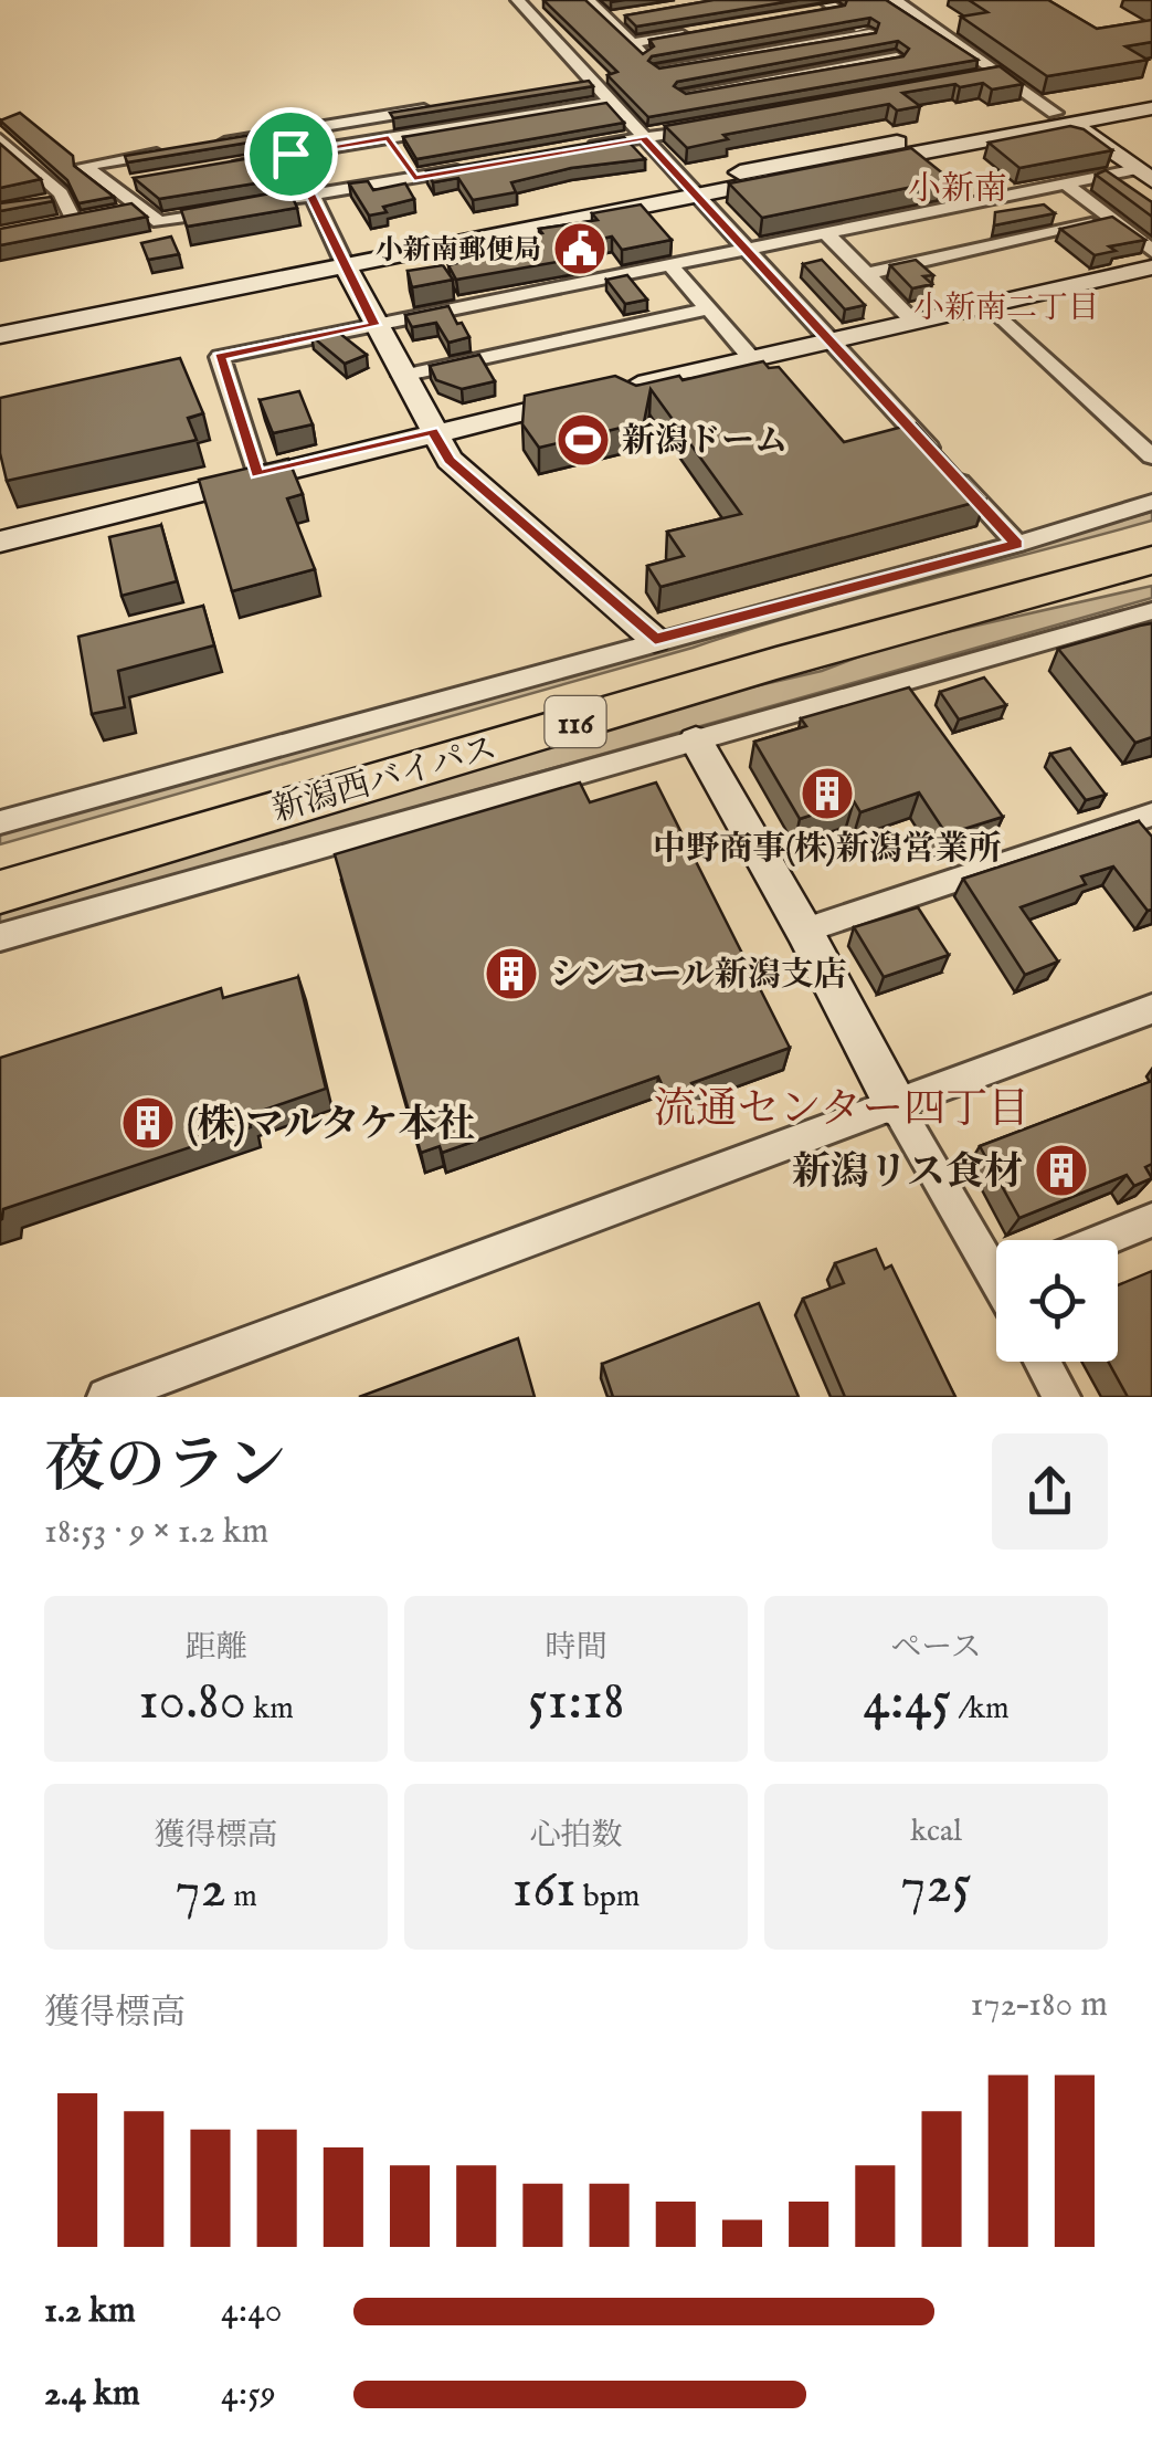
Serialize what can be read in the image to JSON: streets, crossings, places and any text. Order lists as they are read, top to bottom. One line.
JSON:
{"streets":{"highway":["116","新潟西バイパス"]},"districts":["小新南","小新南二丁目","流通センター四丁目"],"places":{"public building":["小新南郵便局"],"sports":["新潟ドーム"],"building":["中野商事(株)新潟営業所","シンコール新潟支店","(株)マルタケ本社","新潟リス食材"]},"page":{"heading":["夜のラン","18:53 · 9 × 1.2 km"],"stats":[["距離","10.80 km"],["時間","51:18"],["ペース","4:45 /km"],["獲得標高","72 m"],["心拍数","161 bpm"],["kcal","725"]],"chart":["獲得標高","172–180 m"],"list":[{"name":"1.2 km","note":"4:40"},{"name":"2.4 km","note":"4:59"}]}}
